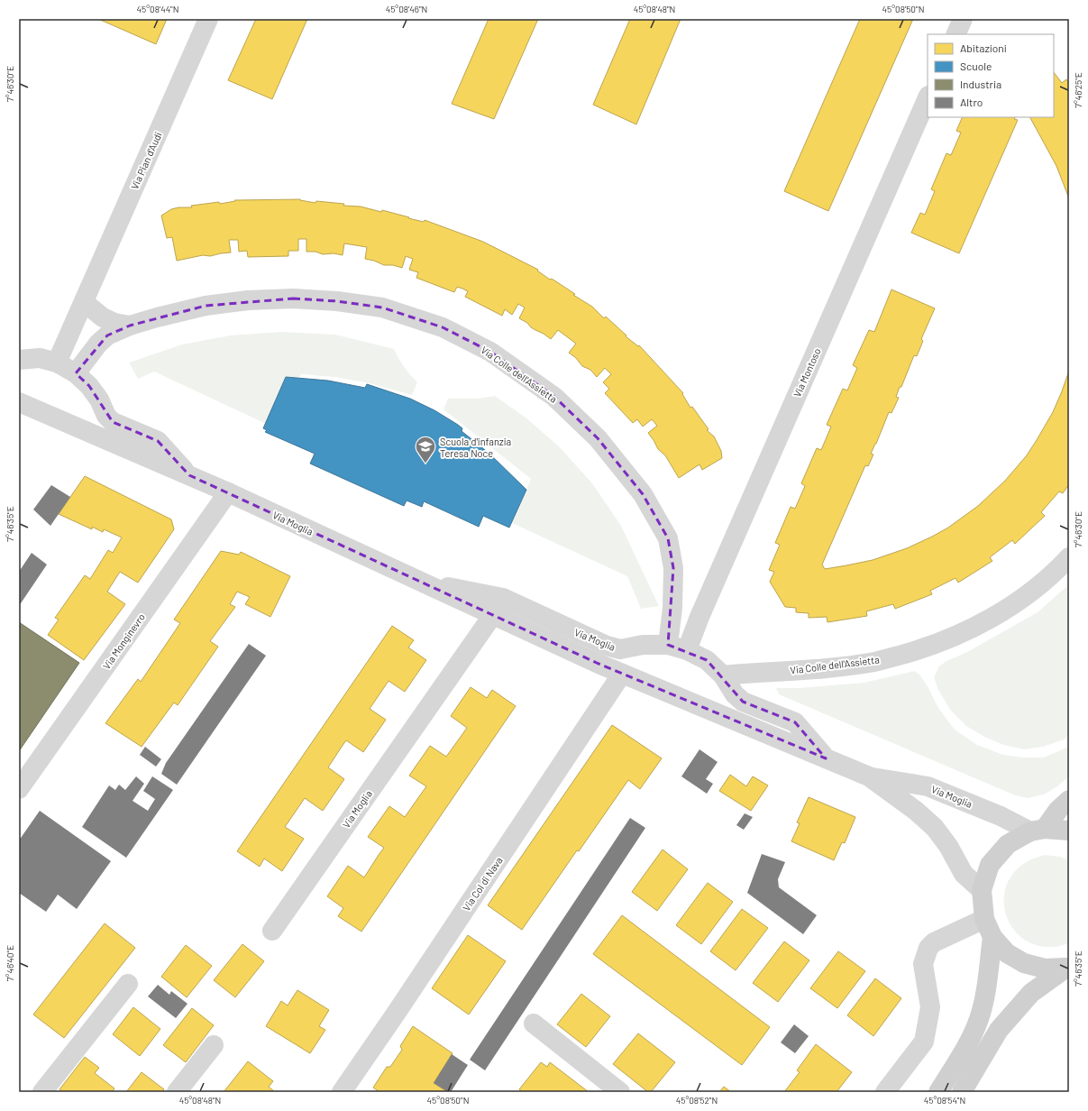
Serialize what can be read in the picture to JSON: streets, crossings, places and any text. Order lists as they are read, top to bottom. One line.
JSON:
{"streets":{"street":["Via Pian d'Audi","Via Montoso","Via Colle dell'Assietta","Via Moglia","Via Monginevro","Via Col di Nava"]},"crossings":[["Via Pian d'Audi","Via Moglia"],["Via Montoso","Via Moglia"],["Via Colle dell'Assietta","Via Moglia"],["Via Moglia","Via Monginevro"],["Via Moglia","Via Col di Nava"]],"places":{"school or university":["Scuola d'infanzia Teresa Noce"]},"legend":["Abitazioni","Scuole","Industria","Altro"],"coordinates":["45°08'44\"N","45°08'46\"N","45°08'48\"N","45°08'50\"N","7°46'30\"E","7°46'25\"E","7°46'35\"E","7°46'40\"E","45°08'52\"N","45°08'54\"N"]}
